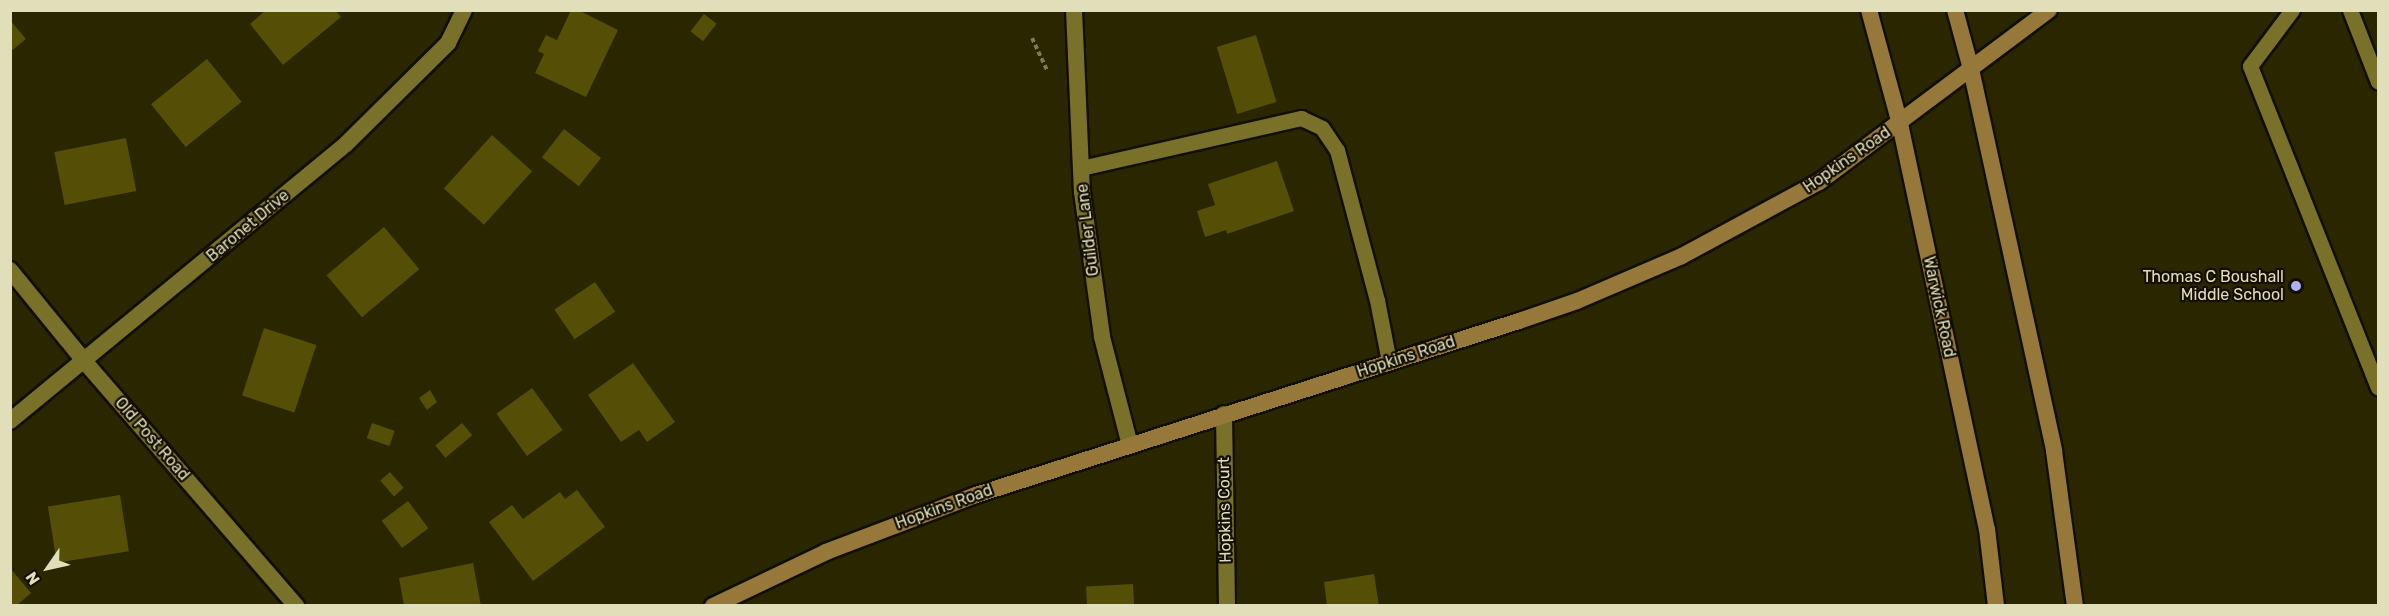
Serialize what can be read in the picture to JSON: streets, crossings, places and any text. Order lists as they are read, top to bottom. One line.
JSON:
{"streets":{"main road":["Hopkins Road","Warwick Road"],"street":["Baronet Drive","Guilder Lane","Old Post Road","Hopkins Court"]},"crossings":[["Hopkins Road","Guilder Lane"],["Hopkins Road","Warwick Road"],["Hopkins Road","Hopkins Court"],["Baronet Drive","Old Post Road"]],"places":["Thomas C Boushall Middle School"],"north":"bottom left"}
